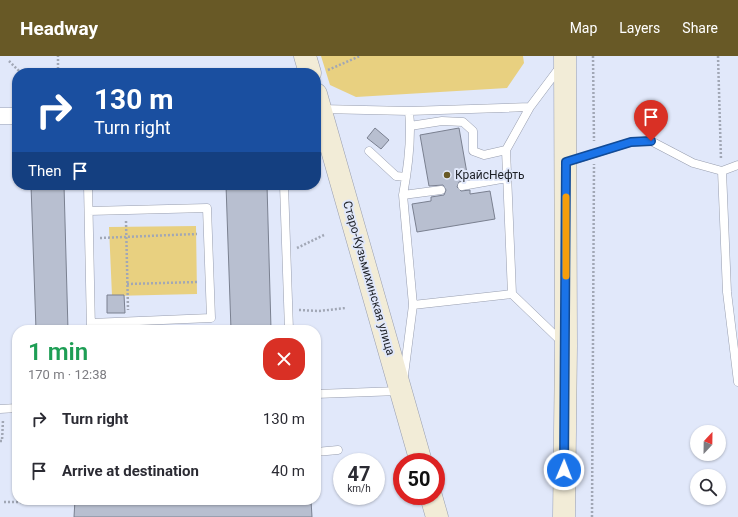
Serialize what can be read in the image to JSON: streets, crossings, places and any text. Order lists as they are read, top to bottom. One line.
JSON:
{"streets":{"main road":["Старо-Кузьмихинская улица"]},"places":["КрайсНефть"],"north":"top","page":{"header":"Headway","nav":["Map","Layers","Share"],"turn":["130 m","Turn right"],"then":"Then","heading":["1 min","170 m · 12:38"],"list":[{"name":"Turn right","value":"130 m"},{"name":"Arrive at destination","value":"40 m"}],"speed":"47 km/h","limit":"50"}}
